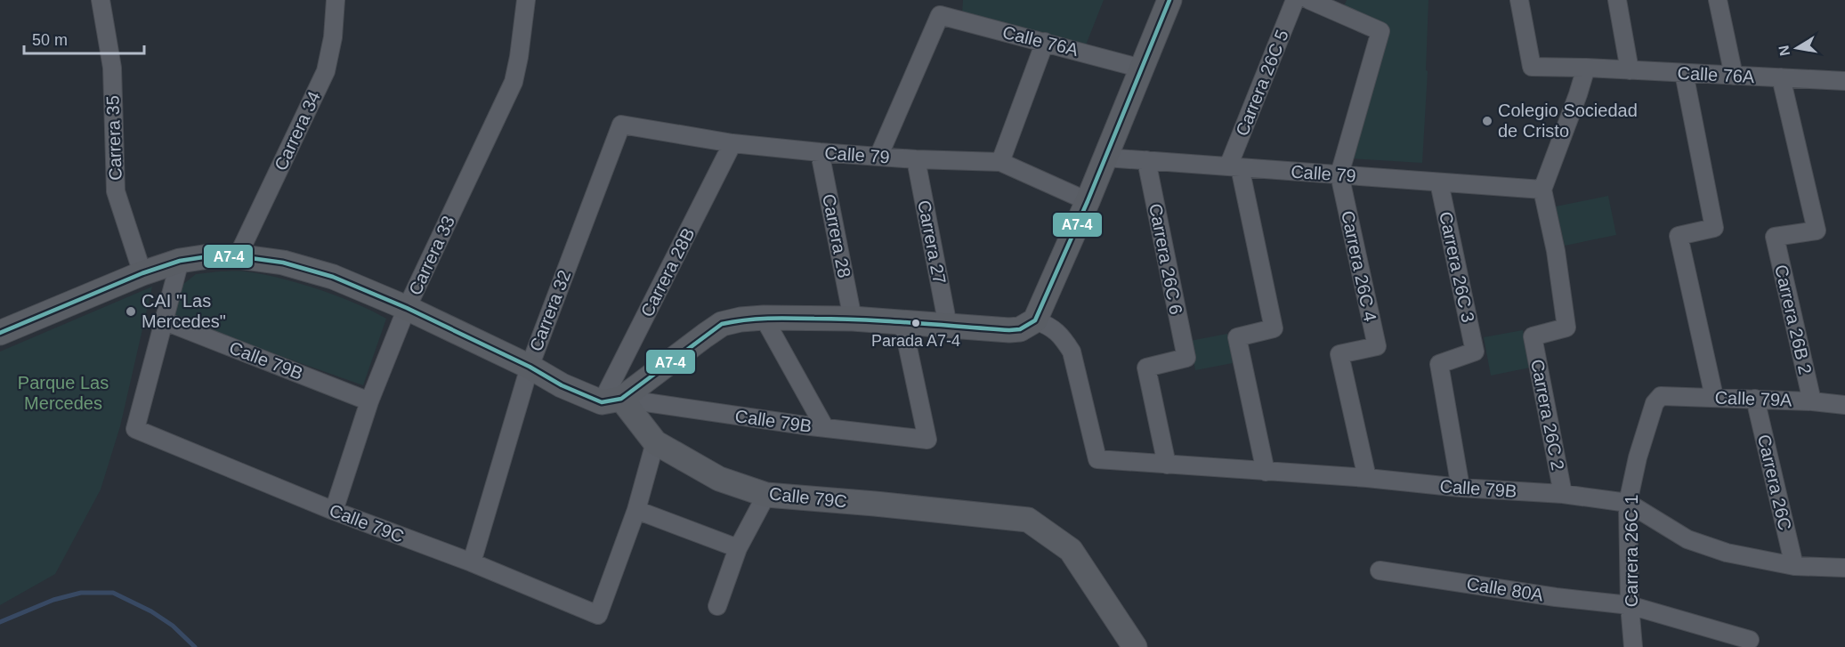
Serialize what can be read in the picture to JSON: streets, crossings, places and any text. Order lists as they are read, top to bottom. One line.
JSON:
{"streets":{"street":["Calle 76A","Carrera 26C 5","Carrera 34","Carrera 35","Calle 79","Carrera 28","Carrera 27","Carrera 33","Carrera 26C 6","Carrera 26C 4","Carrera 26C 3","Carrera 28B","Carrera 32","Carrera 26B 2","Calle 79B","Calle 79A","Carrera 26C 2","Carrera 26C","Calle 79C","Carrera 26C 1","Calle 80A"]},"crossings":[["Calle 76A","Calle 79"],["Calle 76A","Carrera 26B 2"],["Carrera 26C 5","Calle 79"],["Calle 79","Carrera 28"],["Calle 79","Carrera 27"],["Calle 79","Carrera 26C 6"],["Calle 79","Carrera 26C 4"],["Calle 79","Carrera 26C 3"],["Calle 79","Carrera 28B"],["Calle 79","Carrera 32"],["Calle 79","Carrera 26C 2"],["Carrera 33","Calle 79B"],["Carrera 33","Calle 79C"],["Carrera 26C 6","Calle 79B"],["Carrera 26C 4","Calle 79B"],["Carrera 26C 3","Calle 79B"],["Carrera 28B","Calle 79B"],["Carrera 28B","Calle 79C"],["Carrera 32","Calle 79C"],["Carrera 26B 2","Calle 79A"],["Calle 79B","Carrera 26C 2"],["Calle 79B","Carrera 26C"],["Calle 79B","Calle 79C"],["Calle 79B","Carrera 26C 1"],["Calle 79A","Carrera 26C"],["Calle 79A","Carrera 26C 1"],["Carrera 26C 1","Calle 80A"]],"parks":["Parque Las Mercedes"],"places":["Colegio Sociedad de Cristo","CAI \"Las Mercedes\"","Parada A7-4"],"lines":["transit line A7-4"],"scale_bar":"50 m","north":"left"}
